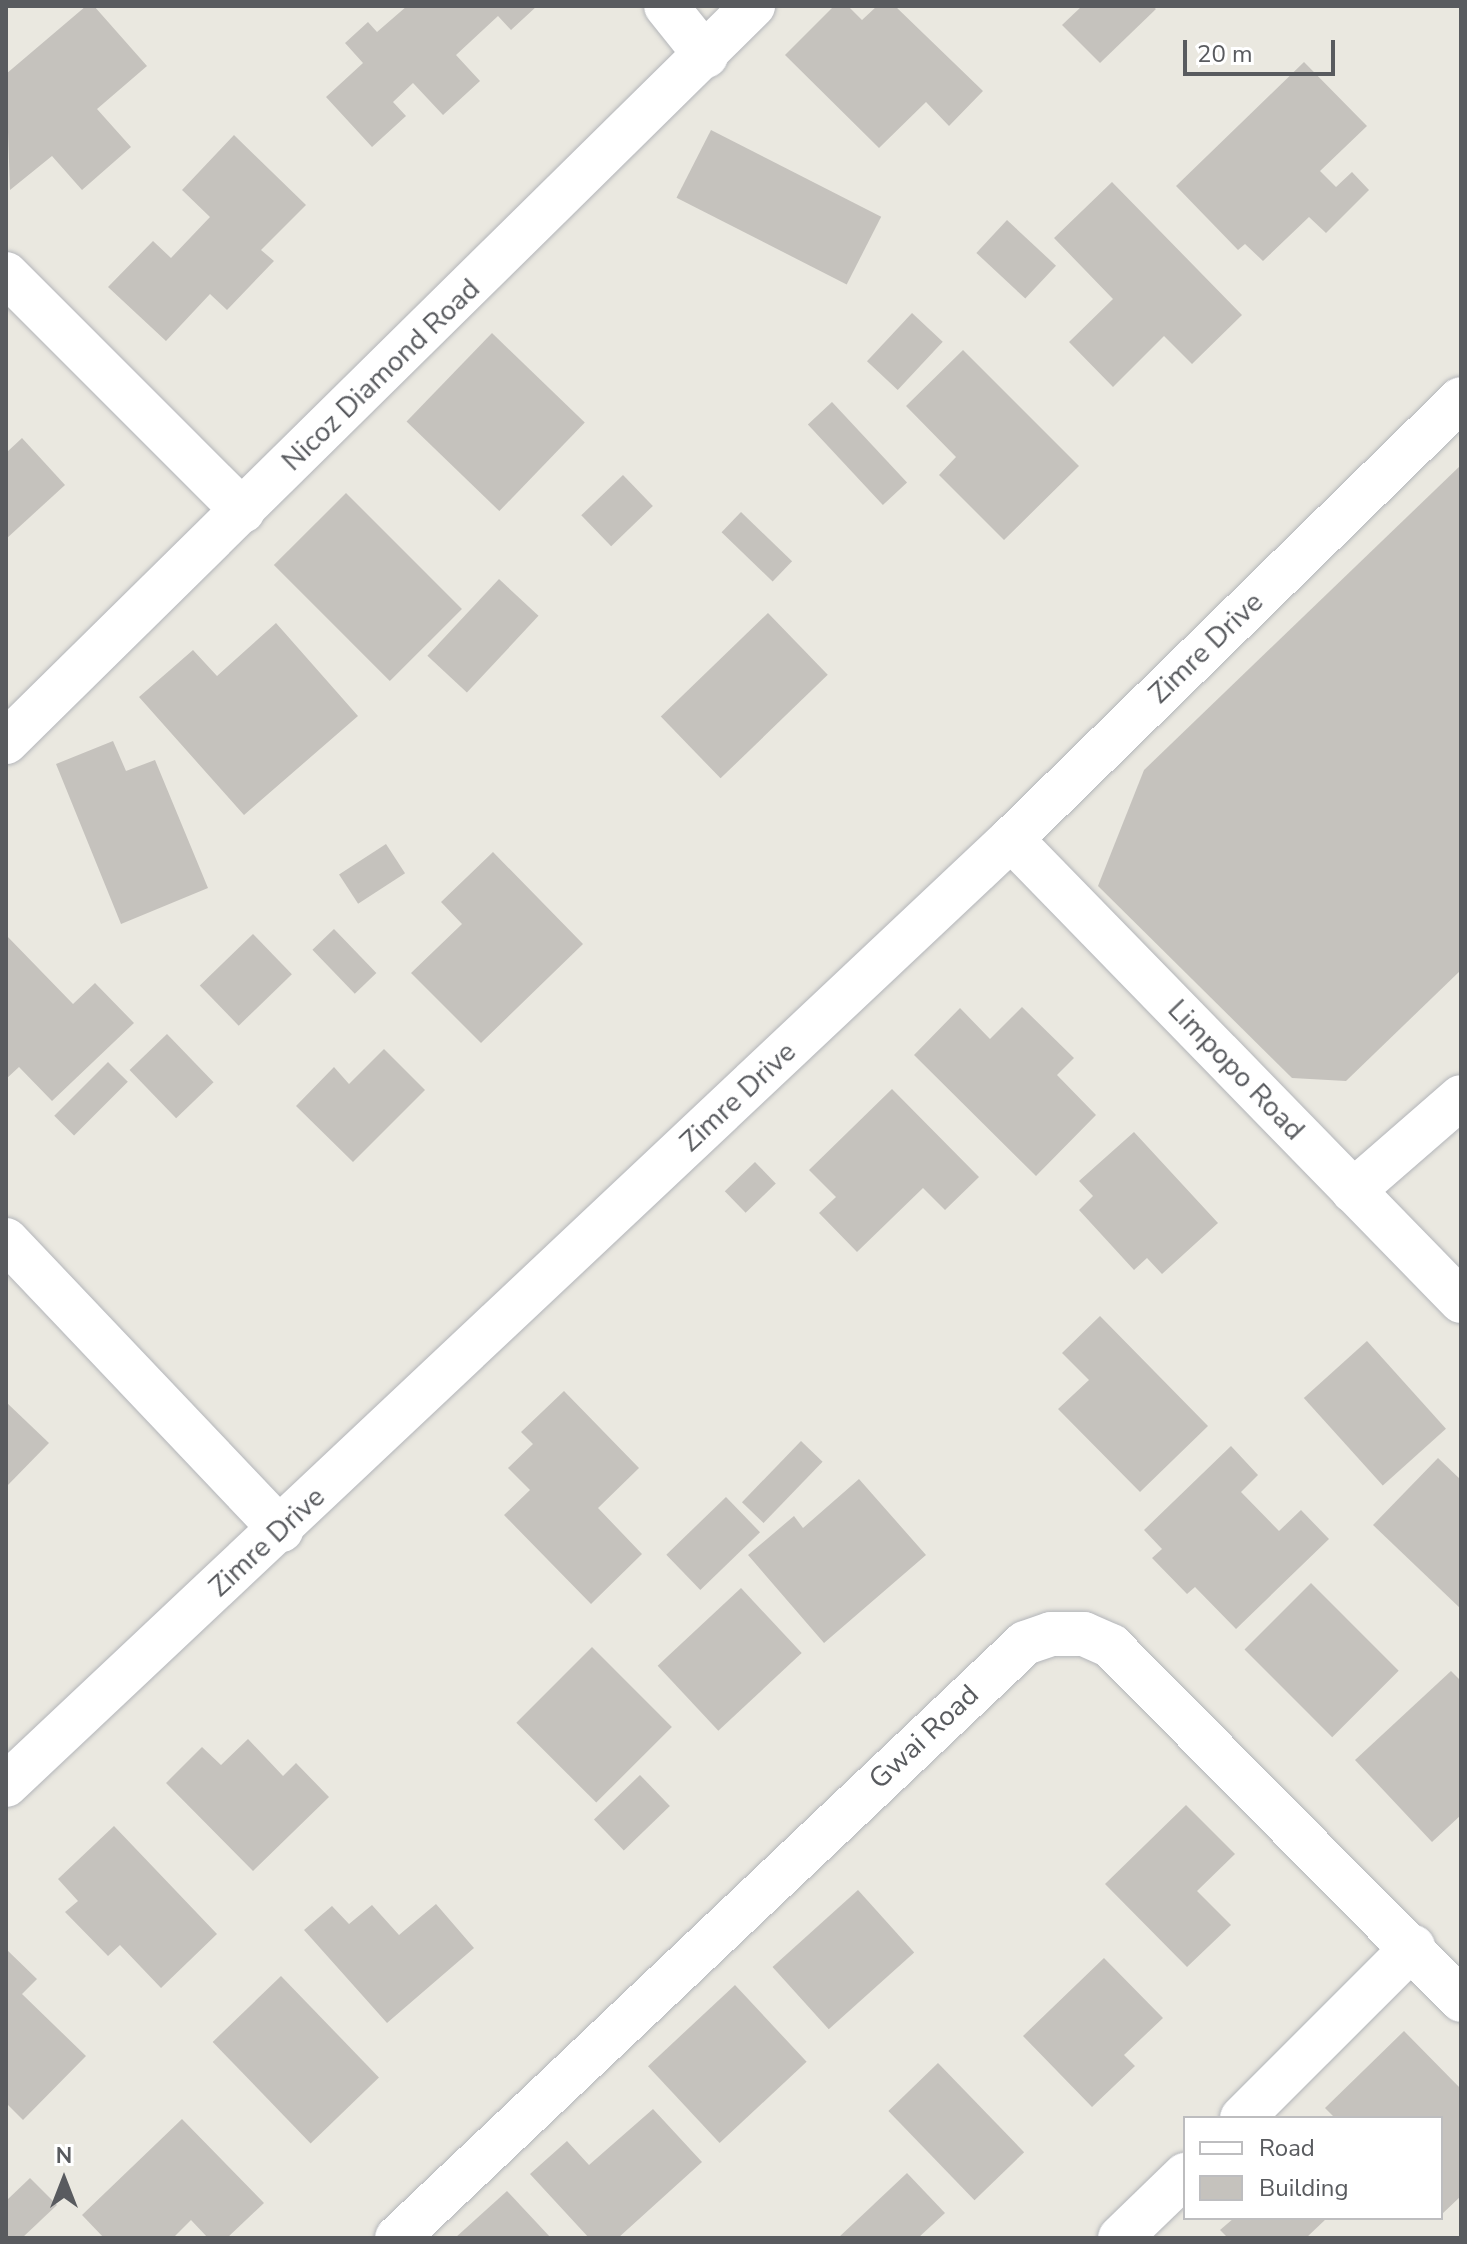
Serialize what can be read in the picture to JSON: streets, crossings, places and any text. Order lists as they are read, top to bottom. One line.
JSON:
{"streets":{"street":["Nicoz Diamond Road","Zimre Drive","Limpopo Road","Gwai Road"]},"crossings":[["Zimre Drive","Limpopo Road"]],"legend":["Road","Building"],"scale_bar":"20 m","north":"top"}
